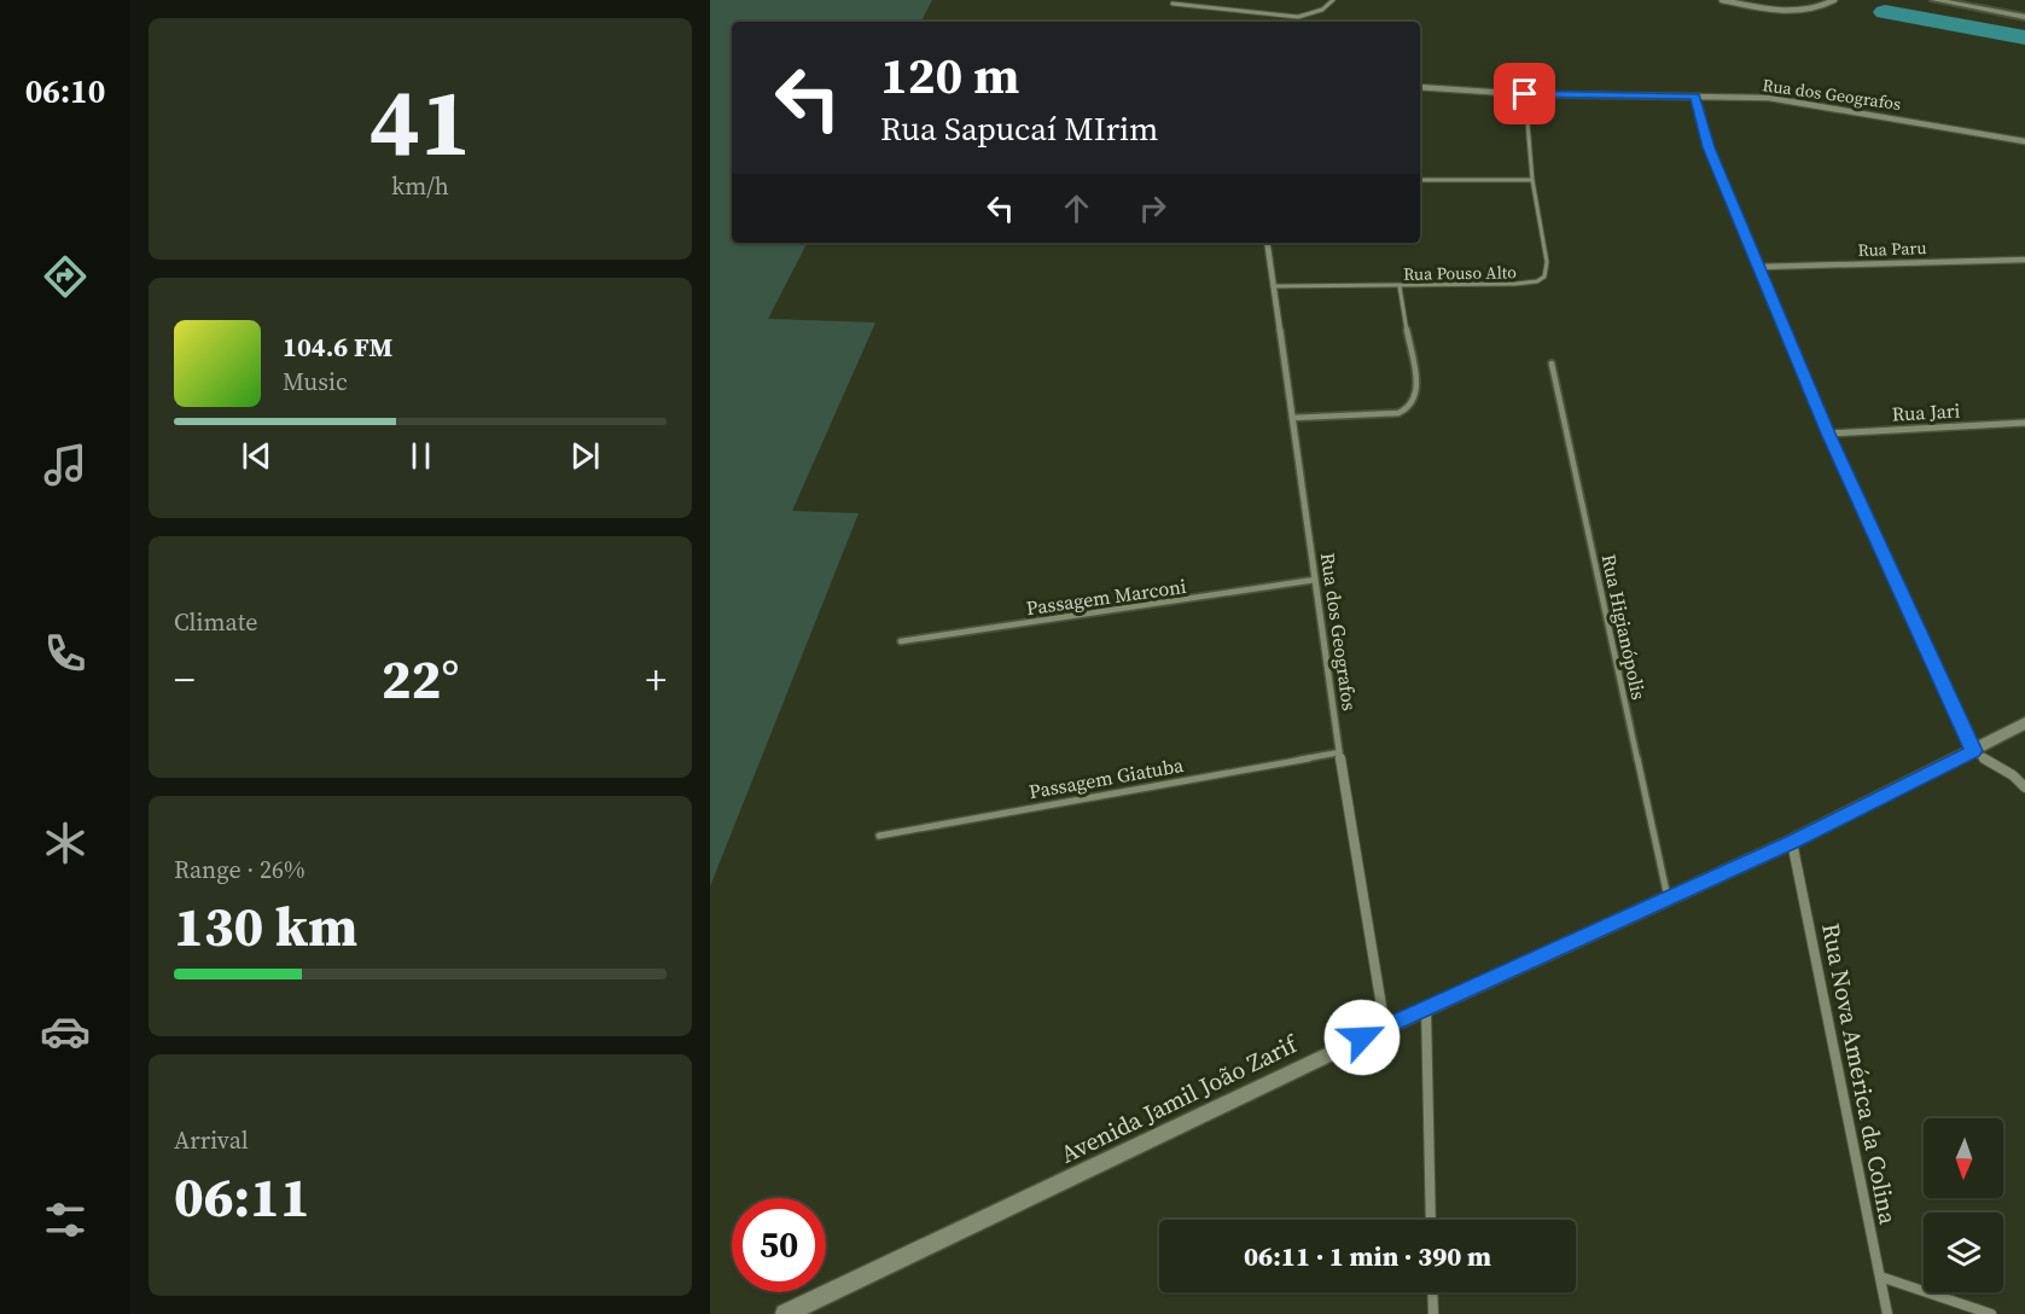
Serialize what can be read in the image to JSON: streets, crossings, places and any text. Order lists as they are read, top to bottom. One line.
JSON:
{"streets":{"main road":["Avenida Jamil João Zarif"],"street":["Rua dos Geografos","Rua Paru","Rua Jari","Rua Nova América da Colina"],"lane":["Rua Pouso Alto","Passagem Marconi","Rua Higianópolis","Passagem Giatuba"]},"crossings":[["Rua dos Geografos","Rua Pouso Alto"],["Rua dos Geografos","Passagem Marconi"],["Rua dos Geografos","Passagem Giatuba"],["Rua dos Geografos","Avenida Jamil João Zarif"],["Rua Higianópolis","Avenida Jamil João Zarif"],["Rua Nova América da Colina","Avenida Jamil João Zarif"]],"north":"bottom","page":{"tabs":"06:10","tile":[["41","km/h"],"Climate",["Range · 26%","130 km"],["Arrival","06:11"]],"turn":["120 m","Rua Sapucaí MIrim"],"song":["104.6 FM","Music"],"heat":["−","22°","+"],"limit":"50","trip":"06:11 · 1 min · 390 m"}}
